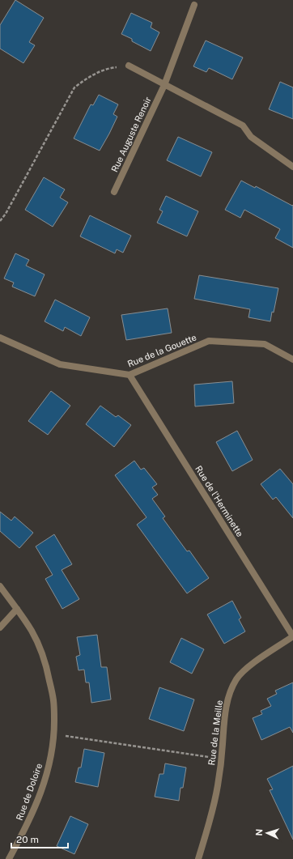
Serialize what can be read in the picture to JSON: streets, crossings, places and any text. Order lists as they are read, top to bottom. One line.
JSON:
{"streets":{"street":["Rue Auguste Renoir","Rue de la Gouette","Rue de l'Herminette","Rue de la Meille","Rue de Doloire"]},"crossings":[["Rue de la Gouette","Rue de l'Herminette"],["Rue de l'Herminette","Rue de la Meille"]],"scale_bar":"20 m","north":"left"}
